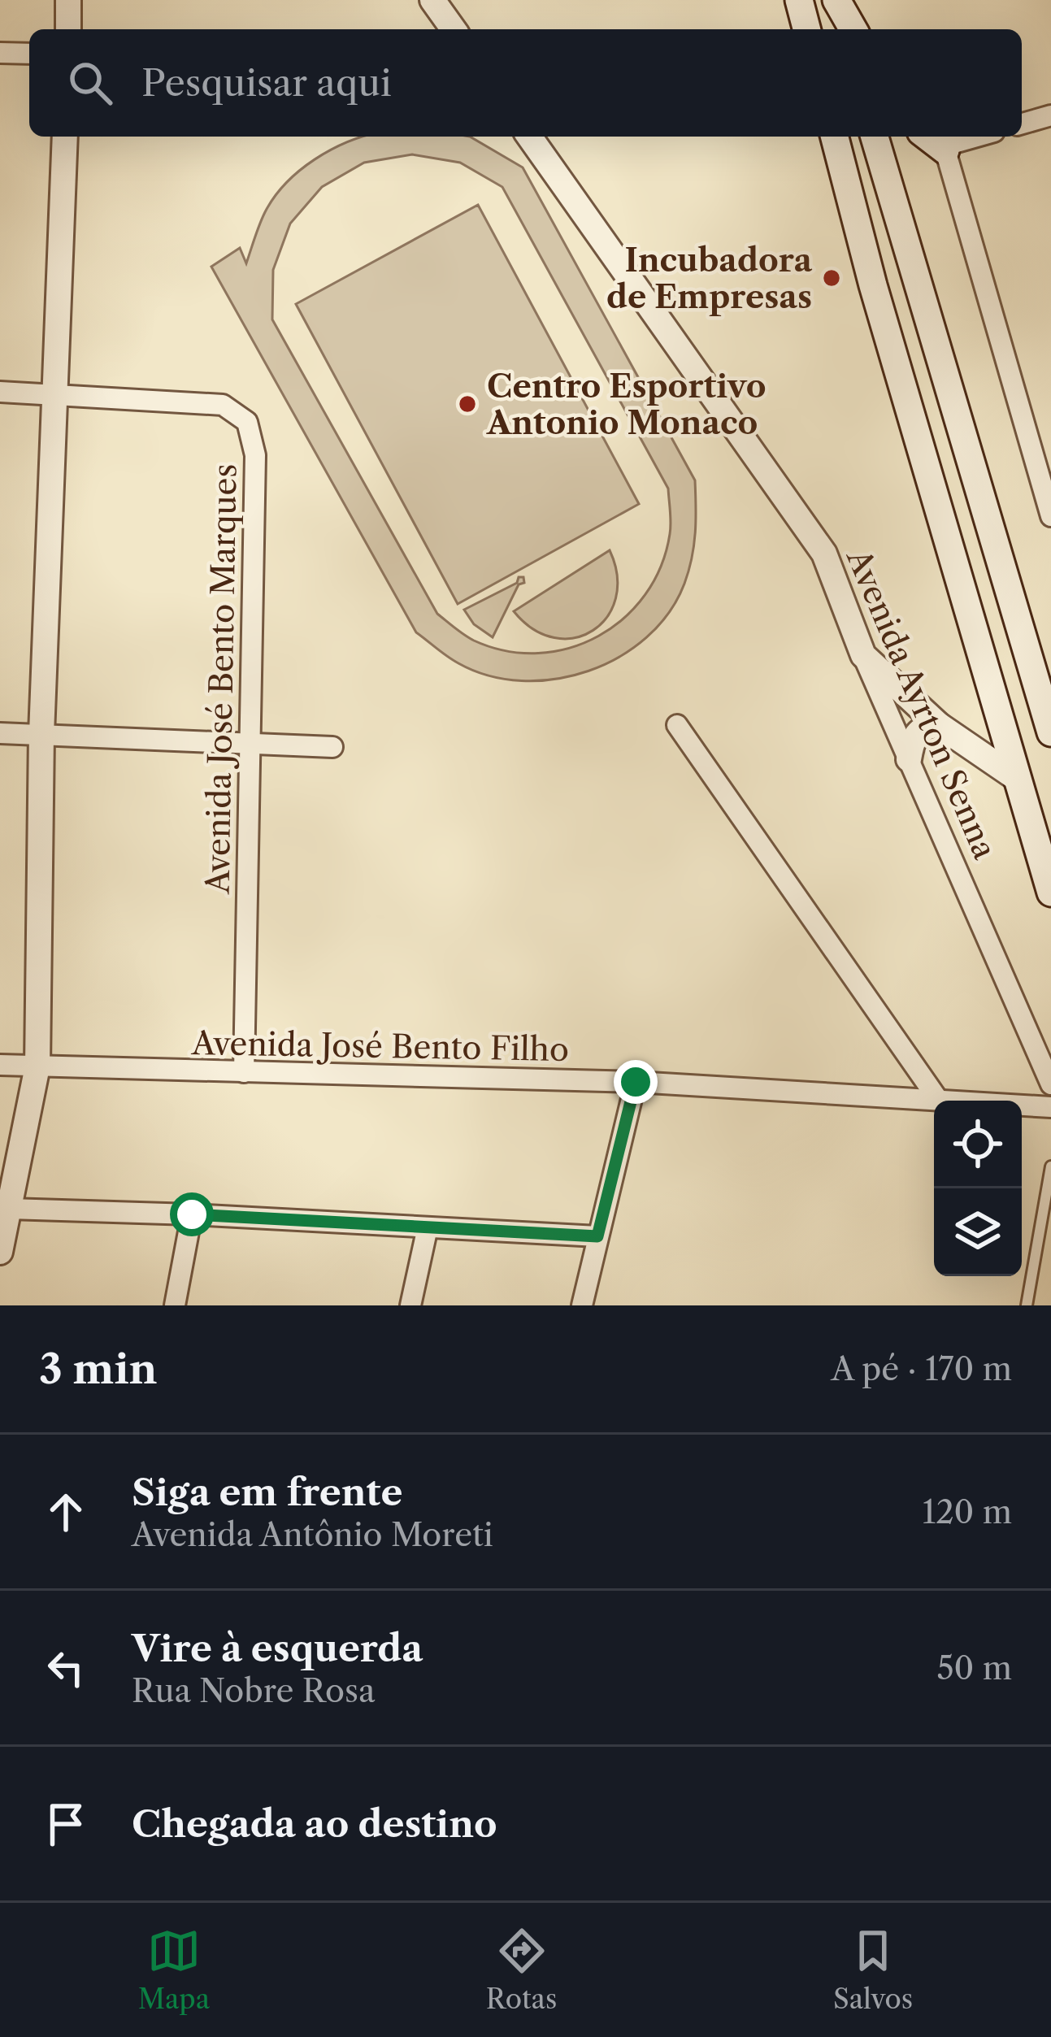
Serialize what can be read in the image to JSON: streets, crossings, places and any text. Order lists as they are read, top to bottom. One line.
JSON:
{"streets":{"street":["Avenida José Bento Marques","Avenida Ayrton Senna","Avenida José Bento Filho"]},"crossings":[["Avenida José Bento Marques","Avenida José Bento Filho"]],"places":["Incubadora de Empresas","Centro Esportivo Antonio Monaco"],"page":{"search":"Pesquisar aqui","heading":["3 min","A pé · 170 m"],"list":[["Siga em frente","Avenida Antônio Moreti","120 m"],["Vire à esquerda","Rua Nobre Rosa","50 m"],"Chegada ao destino"],"nav":["Mapa","Rotas","Salvos"]}}
